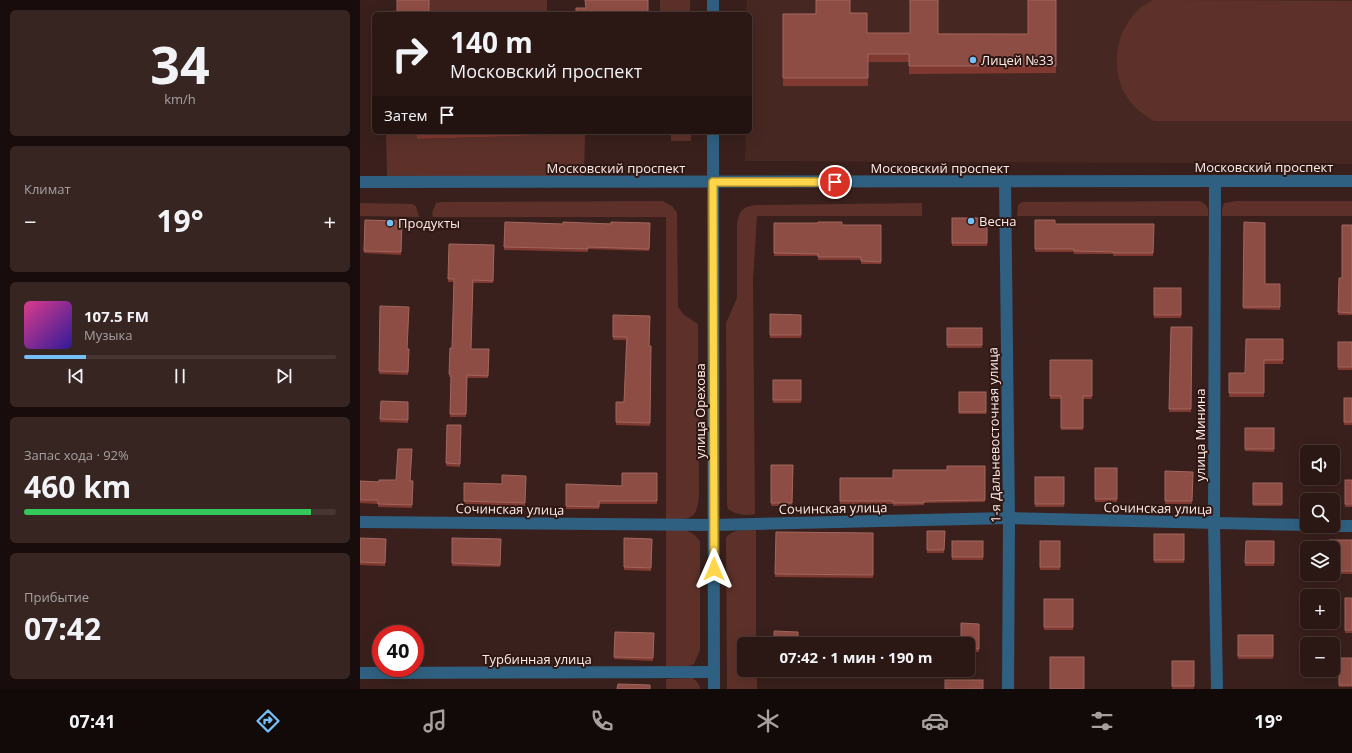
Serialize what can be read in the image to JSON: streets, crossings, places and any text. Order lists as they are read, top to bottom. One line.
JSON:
{"streets":{"street":["Московский проспект","улица Орехова","1-я Дальневосточная улица","улица Минина","Сочинская улица","Турбинная улица"]},"crossings":[["Московский проспект","улица Орехова"],["Московский проспект","1-я Дальневосточная улица"],["Московский проспект","улица Минина"],["улица Орехова","Сочинская улица"],["улица Орехова","Турбинная улица"],["1-я Дальневосточная улица","Сочинская улица"],["улица Минина","Сочинская улица"]],"places":["Лицей №33","Весна","Продукты"],"page":{"tile":[["34","km/h"],"Климат",["Запас хода · 92%","460 km"],["Прибытие","07:42"]],"turn":["140 m","Московский проспект"],"then":"Затем","heat":["−","19°","+"],"song":["107.5 FM","Музыка"],"map_buttons":["+","−"],"limit":"40","trip":"07:42 · 1 мин · 190 m","tabs":["07:41","19°"]}}
